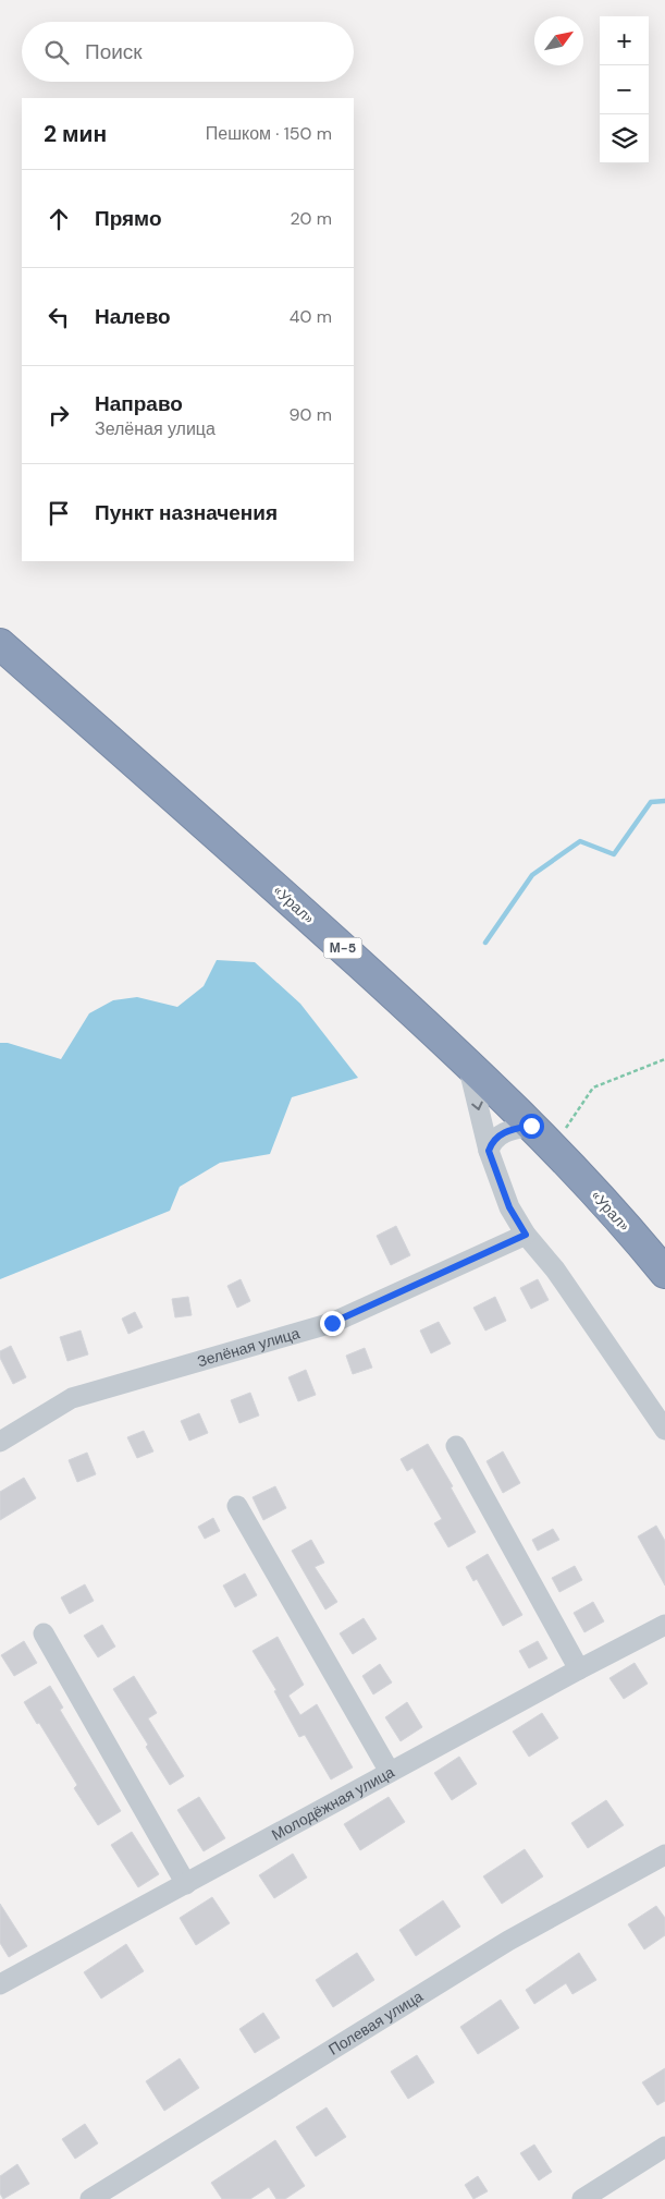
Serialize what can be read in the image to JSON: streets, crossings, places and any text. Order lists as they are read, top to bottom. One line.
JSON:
{"streets":{"highway":["«Урал»","М-5"],"street":["Зелёная улица","Молодёжная улица","Полевая улица"]},"north":"top right","page":{"map_buttons":["+","−"],"search":"Поиск","heading":["2 мин","Пешком · 150 m"],"list":[["Прямо","20 m"],["Налево","40 m"],["Направо","Зелёная улица","90 m"],"Пункт назначения"]}}
